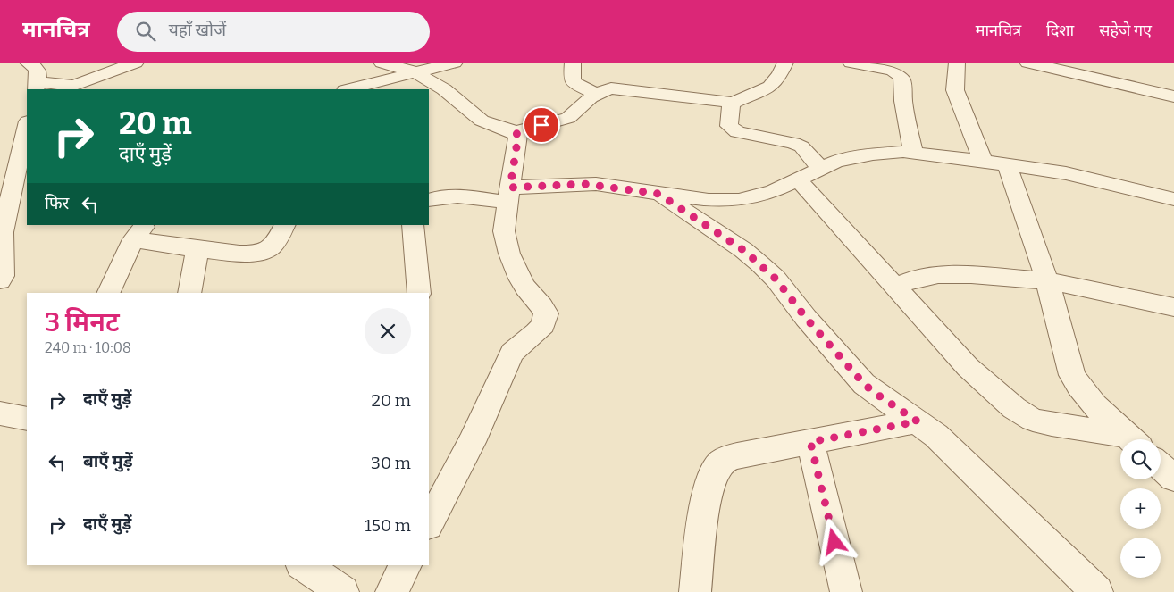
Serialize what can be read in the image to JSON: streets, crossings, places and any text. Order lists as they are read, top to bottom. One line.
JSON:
{"page":{"header":"मानचित्र","search":"यहाँ खोजें","nav":["मानचित्र","दिशा","सहेजे गए"],"turn":["20 m","दाएँ मुड़ें"],"then":"फिर","heading":["3 मिनट","240 m · 10:08"],"list":[{"name":"दाएँ मुड़ें","value":"20 m"},{"name":"बाएँ मुड़ें","value":"30 m"},{"name":"दाएँ मुड़ें","value":"150 m"}],"map_buttons":["+","−"]}}
